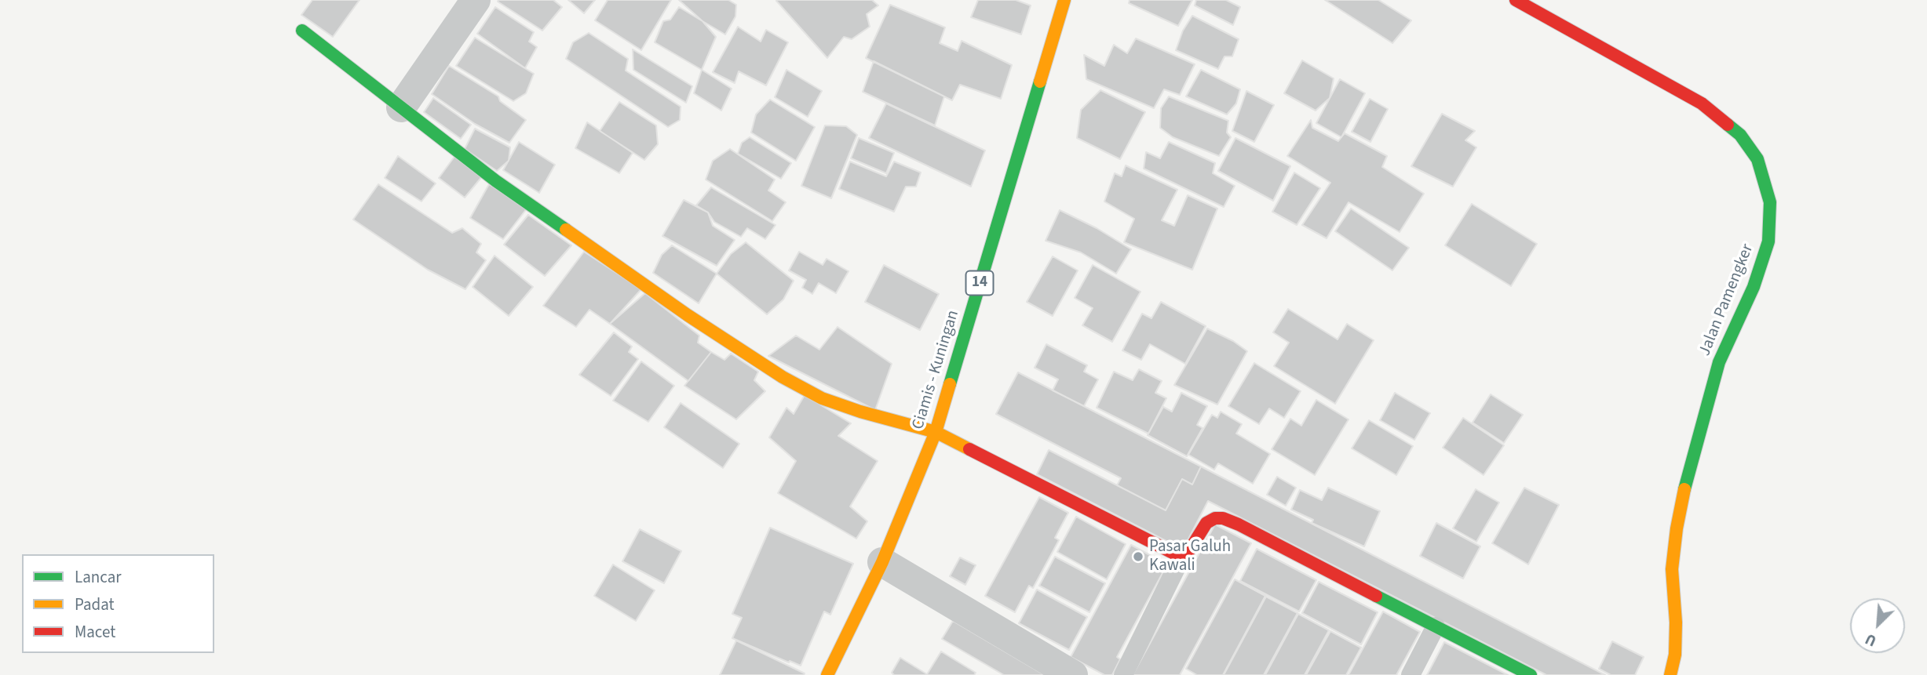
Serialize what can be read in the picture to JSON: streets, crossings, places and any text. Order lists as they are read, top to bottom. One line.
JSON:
{"streets":{"main road":["14","Jalan Pamengker","Ciamis - Kuningan"]},"places":["Pasar Galuh Kawali"],"legend":["Lancar","Padat","Macet"],"north":"bottom left"}
